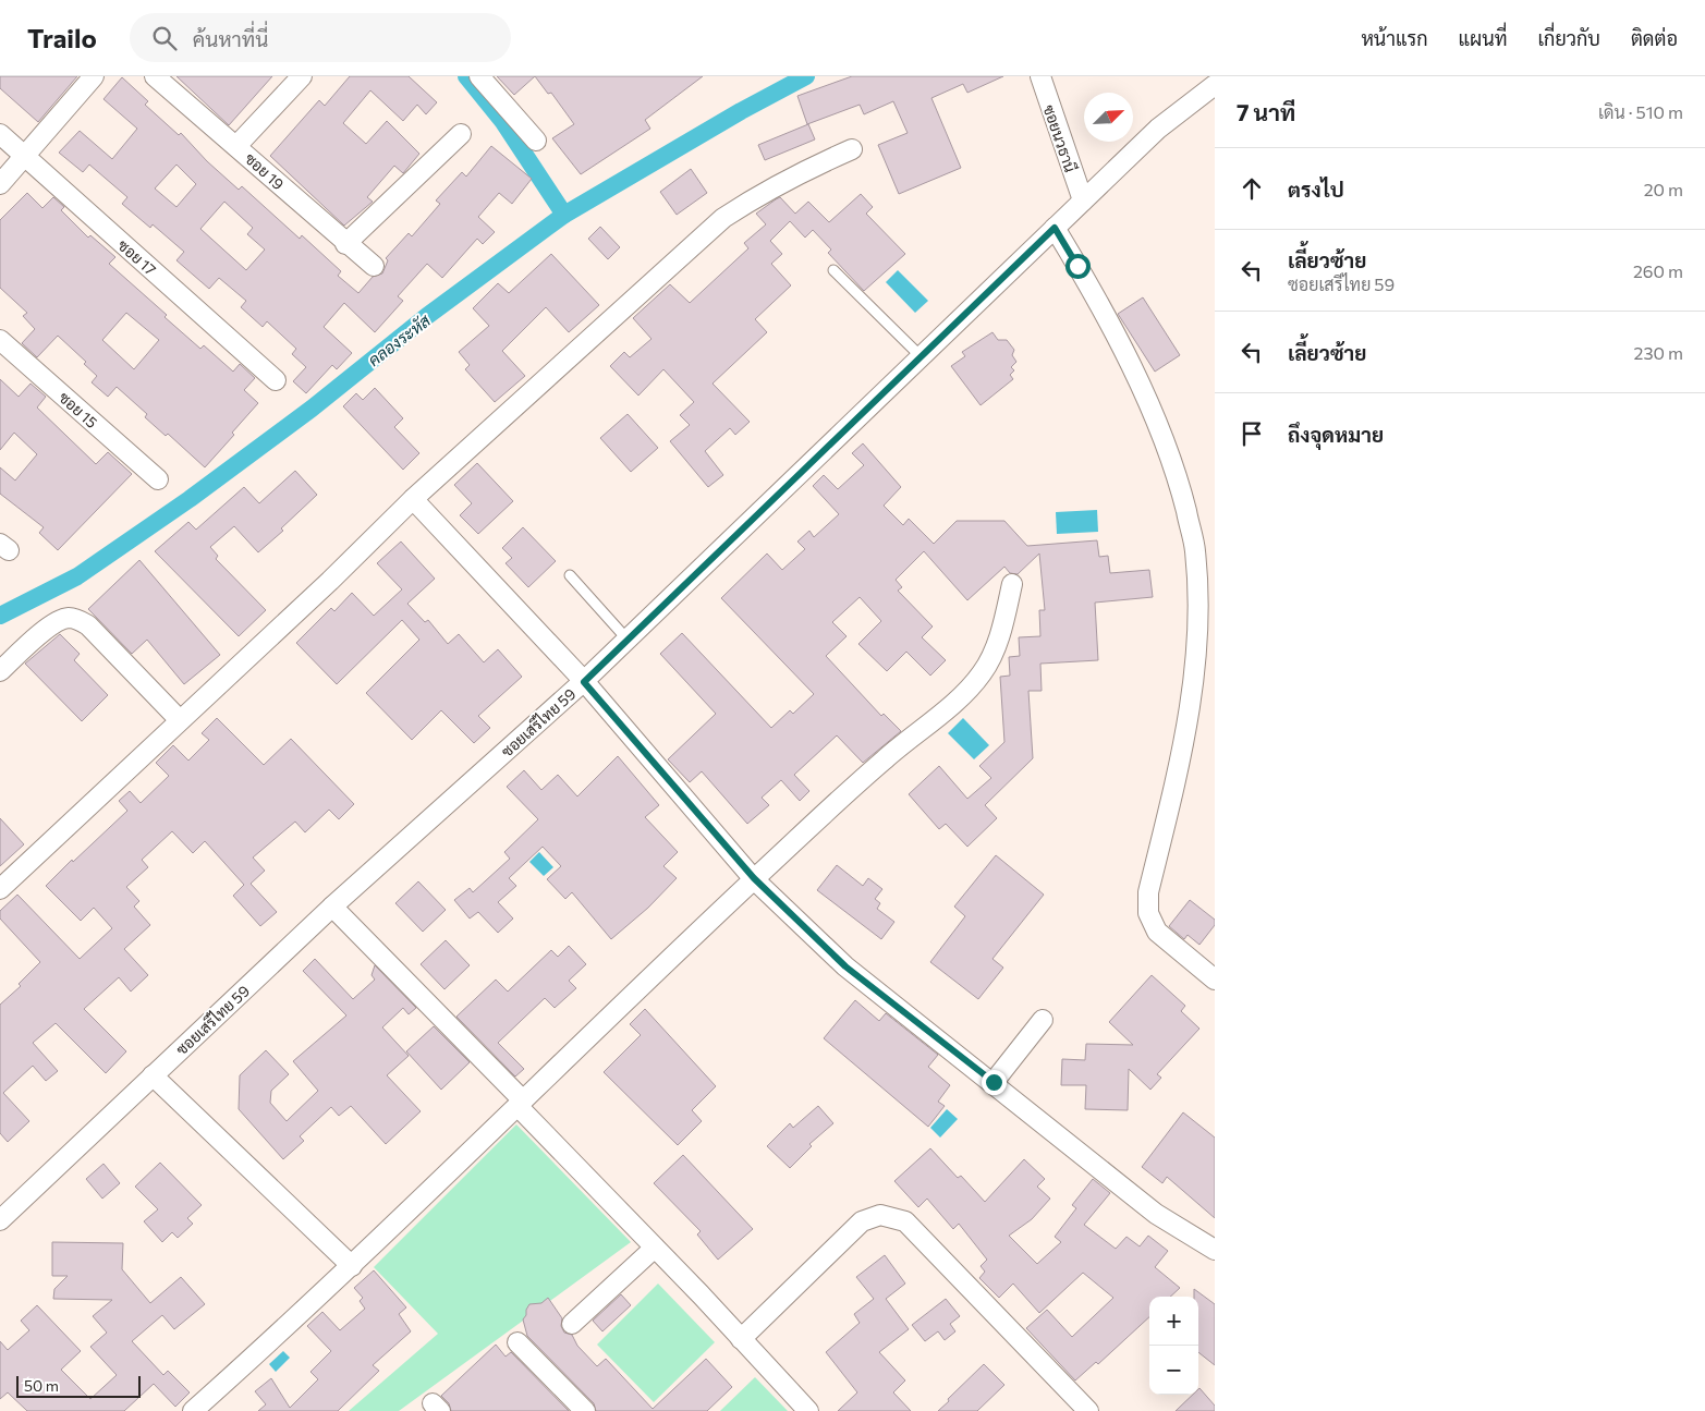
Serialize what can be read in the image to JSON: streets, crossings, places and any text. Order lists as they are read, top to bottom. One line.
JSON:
{"streets":{"street":["ซอยนวธานี","ซอย 19","ซอย 17","ซอย 15","ซอยเสรีไทย 59"]},"crossings":[["ซอยนวธานี","ซอยเสรีไทย 59"]],"water":["คลองระหัส"],"scale_bar":"50 m","north":"top right","page":{"header":"Trailo","search":"ค้นหาที่นี่","nav":["หน้าแรก","แผนที่","เกี่ยวกับ","ติดต่อ"],"heading":["7 นาที","เดิน · 510 m"],"list":[["ตรงไป","20 m"],["เลี้ยวซ้าย","ซอยเสรีไทย 59","260 m"],["เลี้ยวซ้าย","230 m"],"ถึงจุดหมาย"],"map_buttons":["+","−"],"scale":"50 m"}}
